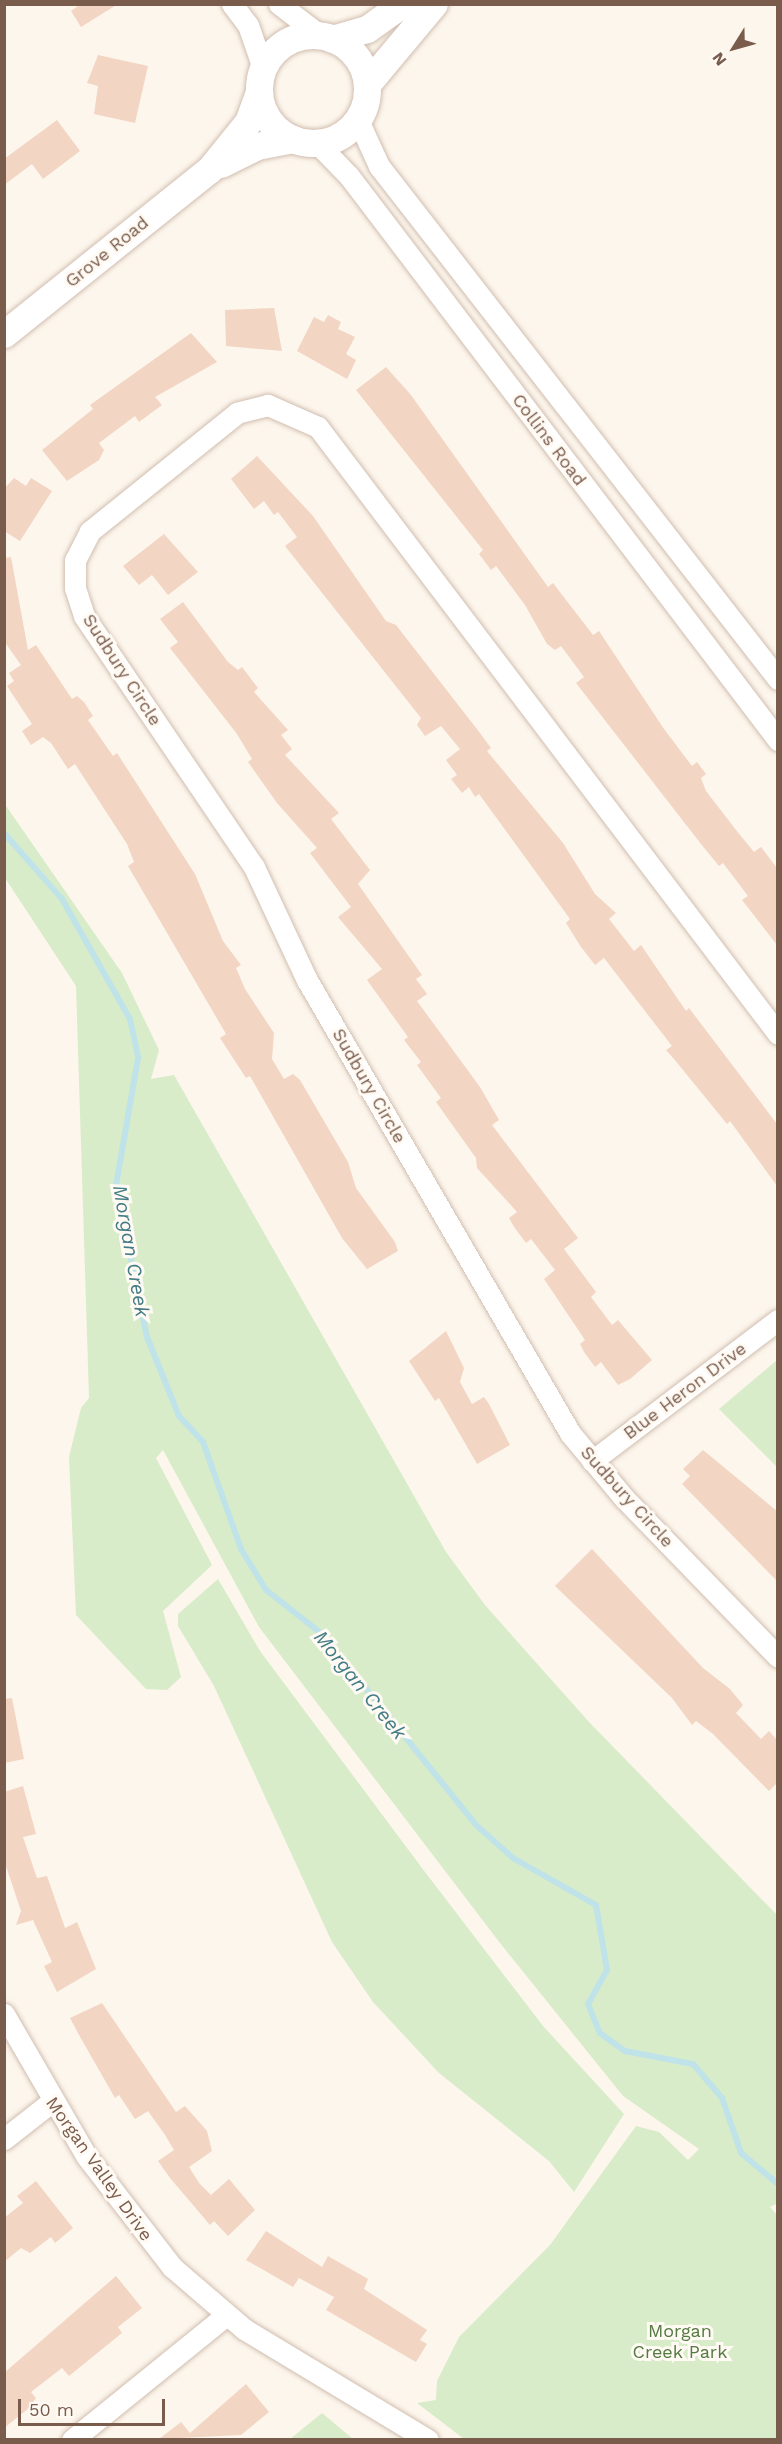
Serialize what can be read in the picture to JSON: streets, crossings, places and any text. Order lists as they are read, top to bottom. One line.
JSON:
{"streets":{"street":["Grove Road","Collins Road","Sudbury Circle","Blue Heron Drive","Morgan Valley Drive"]},"crossings":[["Grove Road","Collins Road"],["Sudbury Circle","Blue Heron Drive"]],"water":["Morgan Creek"],"parks":["Morgan Creek Park"],"scale_bar":"50 m","north":"bottom left"}
